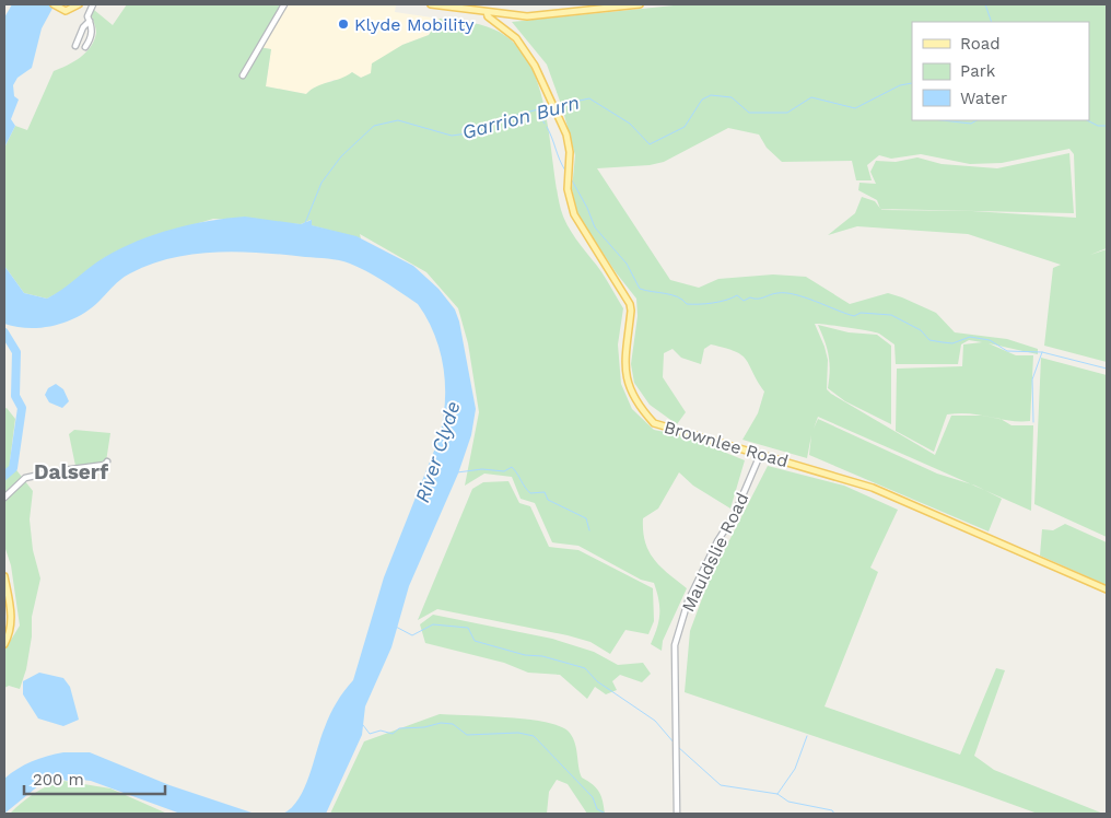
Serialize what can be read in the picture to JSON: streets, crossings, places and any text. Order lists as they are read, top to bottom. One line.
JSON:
{"streets":{"main road":["Brownlee Road"],"street":["Mauldslie Road"]},"crossings":[["Brownlee Road","Mauldslie Road"]],"districts":["Dalserf"],"water":["Garrion Burn","River Clyde"],"places":["Klyde Mobility"],"legend":["Road","Park","Water"],"scale_bar":"200 m"}
